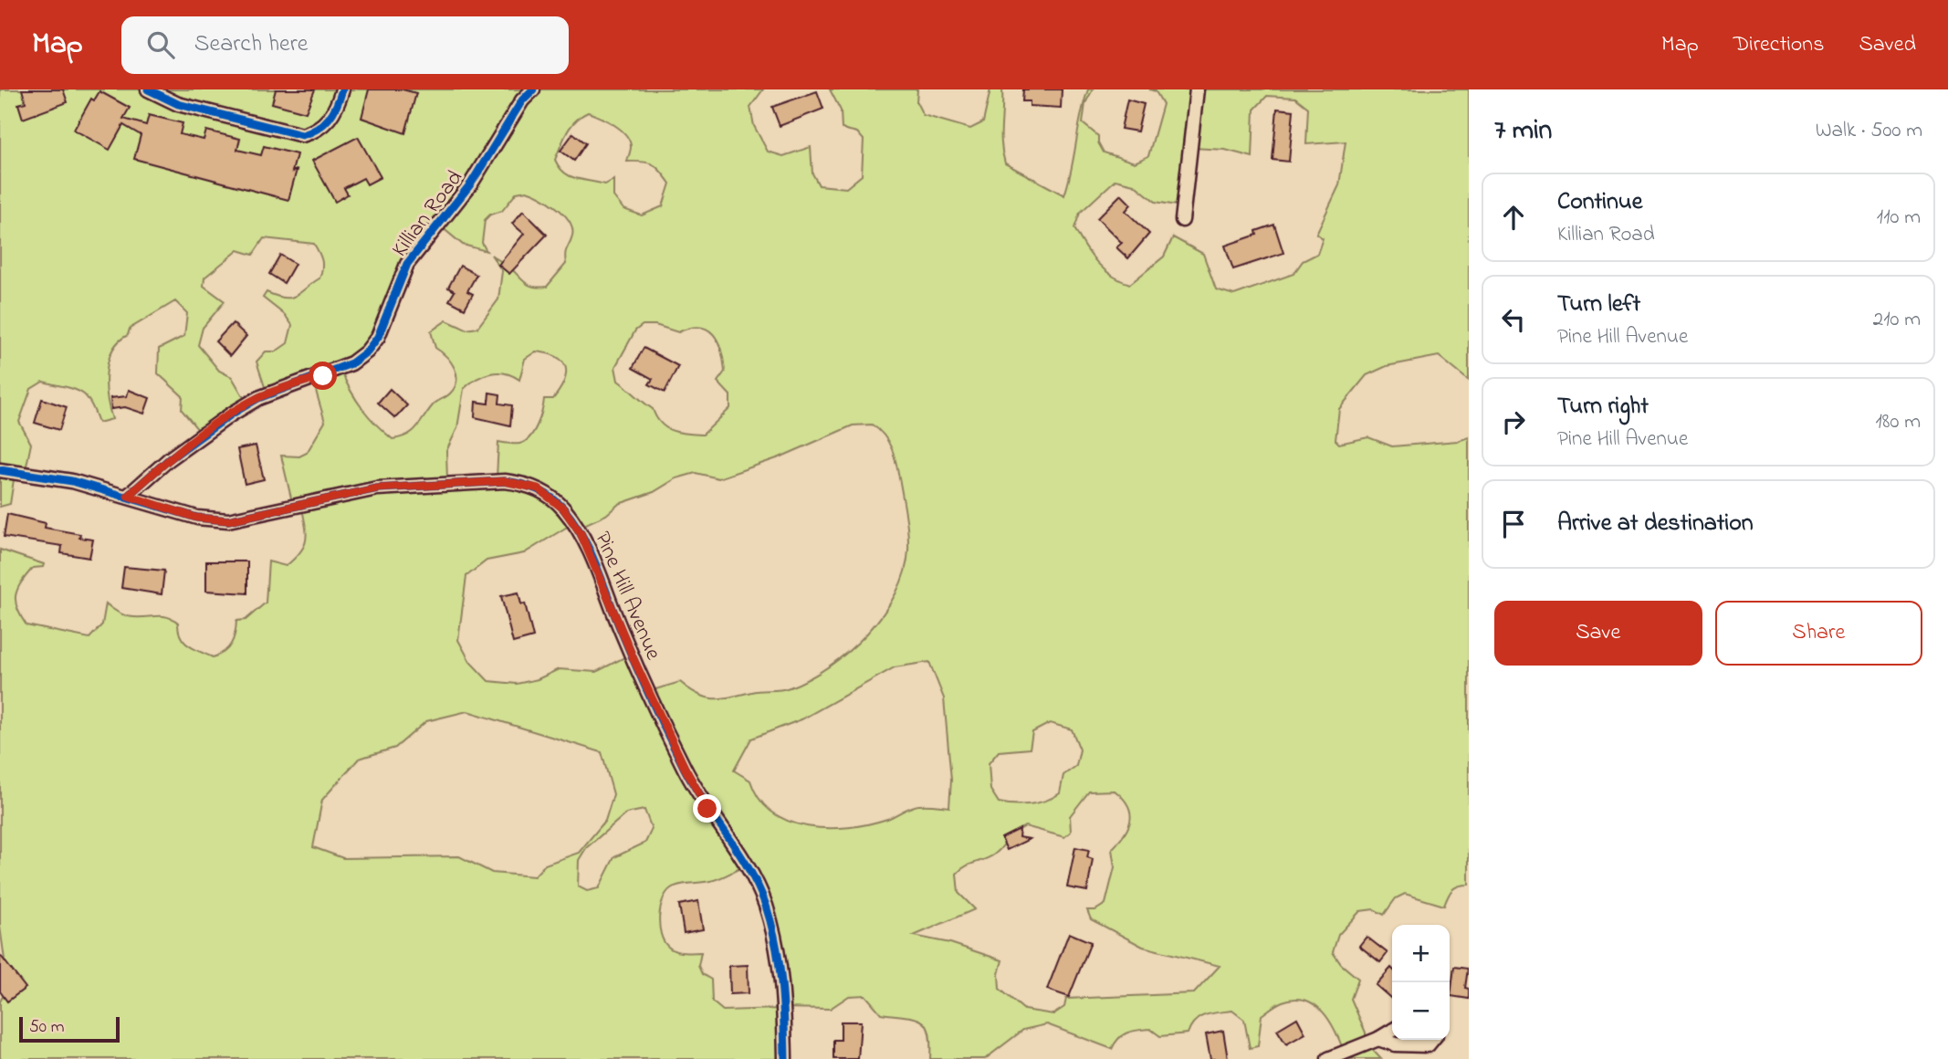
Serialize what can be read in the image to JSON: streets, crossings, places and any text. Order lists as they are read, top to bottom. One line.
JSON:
{"streets":{"street":["Killian Road","Pine Hill Avenue"]},"crossings":[["Killian Road","Pine Hill Avenue"]],"scale_bar":"50 m","page":{"header":"Map","search":"Search here","nav":["Map","Directions","Saved"],"heading":["7 min","Walk · 500 m"],"list":[["Continue","Killian Road","110 m"],["Turn left","Pine Hill Avenue","210 m"],["Turn right","Pine Hill Avenue","180 m"],"Arrive at destination"],"buttons":["Save","Share"],"map_buttons":["+","−"],"scale":"50 m"}}
